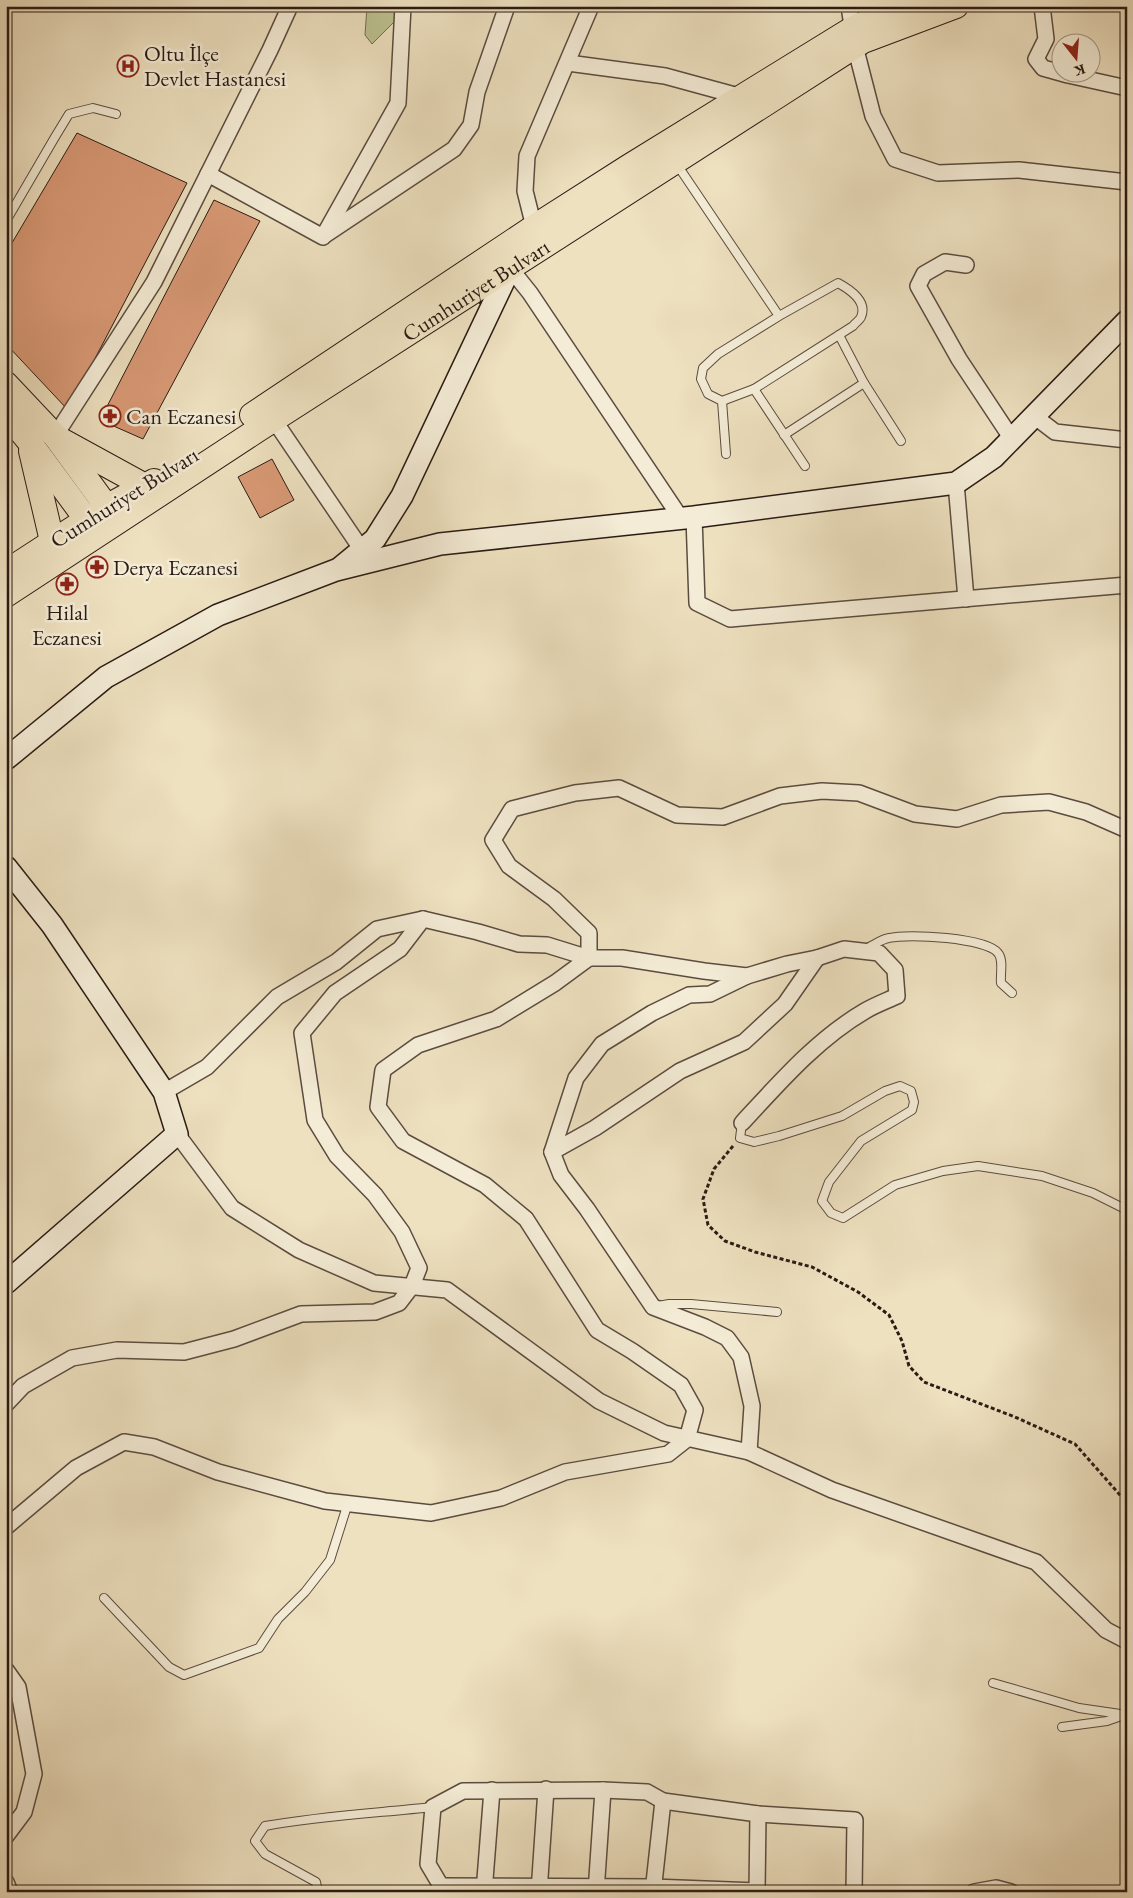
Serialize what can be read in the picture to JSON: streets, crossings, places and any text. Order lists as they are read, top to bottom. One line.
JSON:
{"streets":{"main road":["Cumhuriyet Bulvarı"]},"places":{"hospital":["Oltu İlçe Devlet Hastanesi"],"pharmacy":["Can Eczanesi","Derya Eczanesi","Hilal Eczanesi"]},"north":"bottom"}
